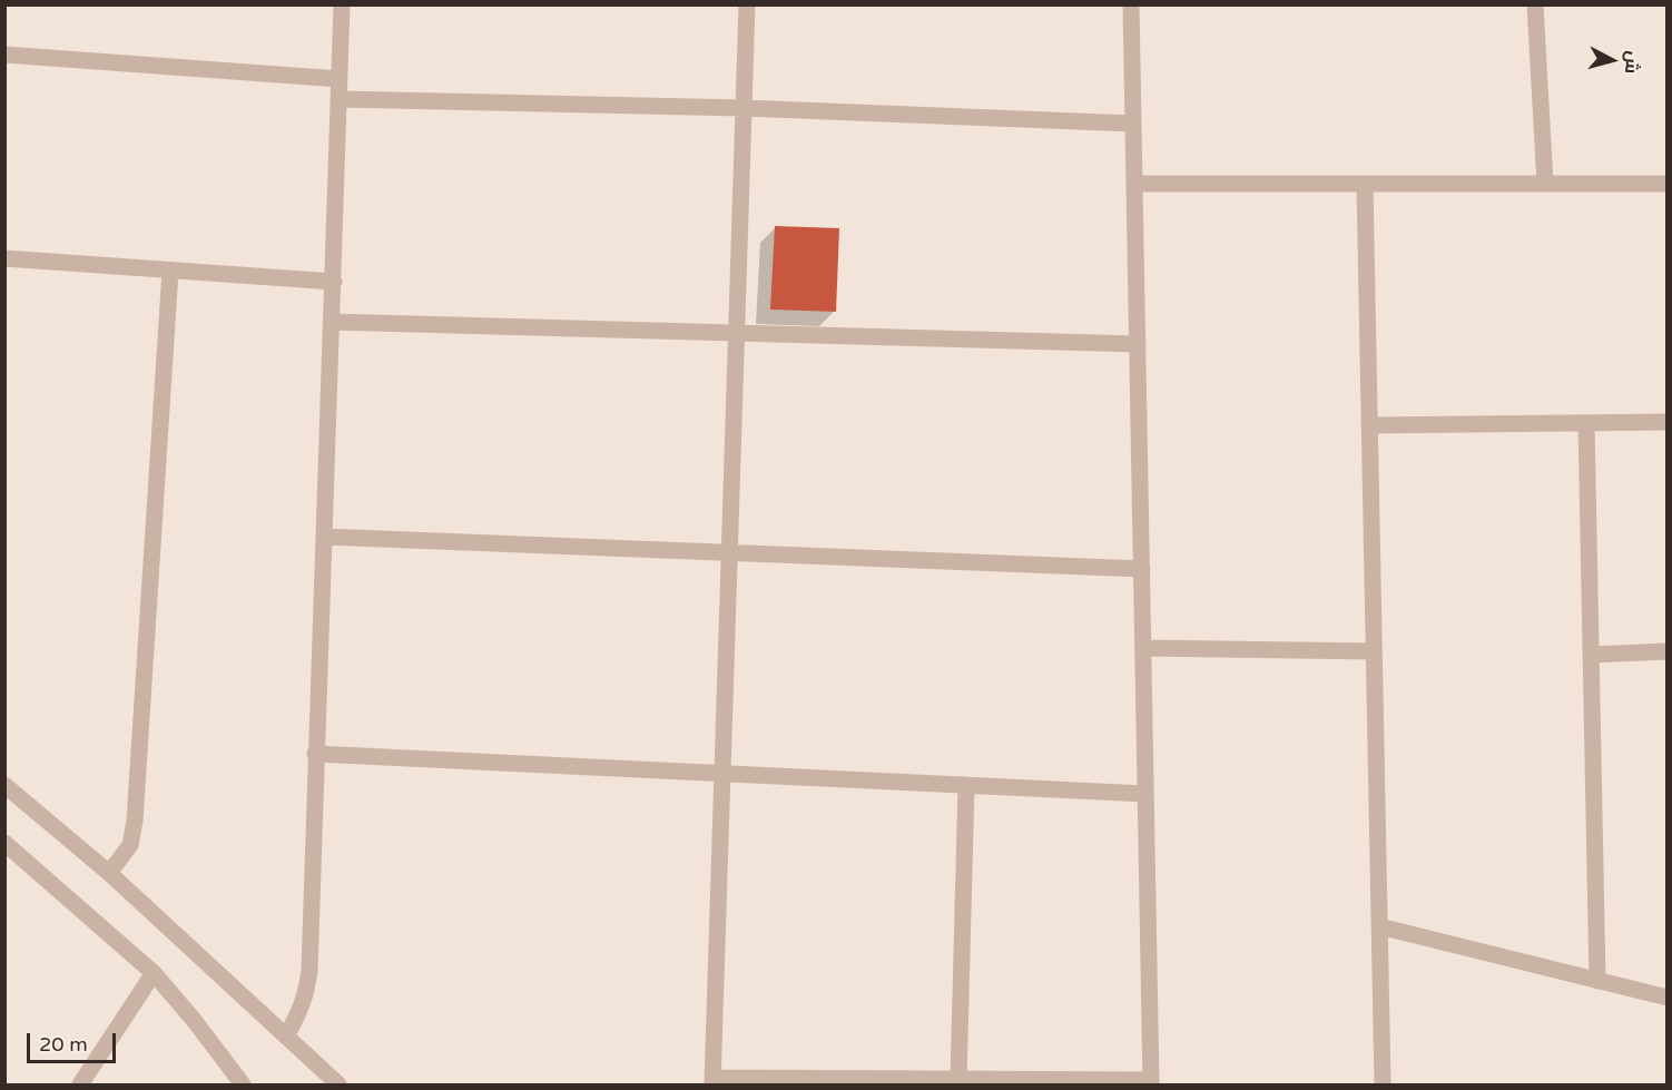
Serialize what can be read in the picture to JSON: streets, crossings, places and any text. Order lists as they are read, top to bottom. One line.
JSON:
{"scale_bar":"20 m","north":"right"}
